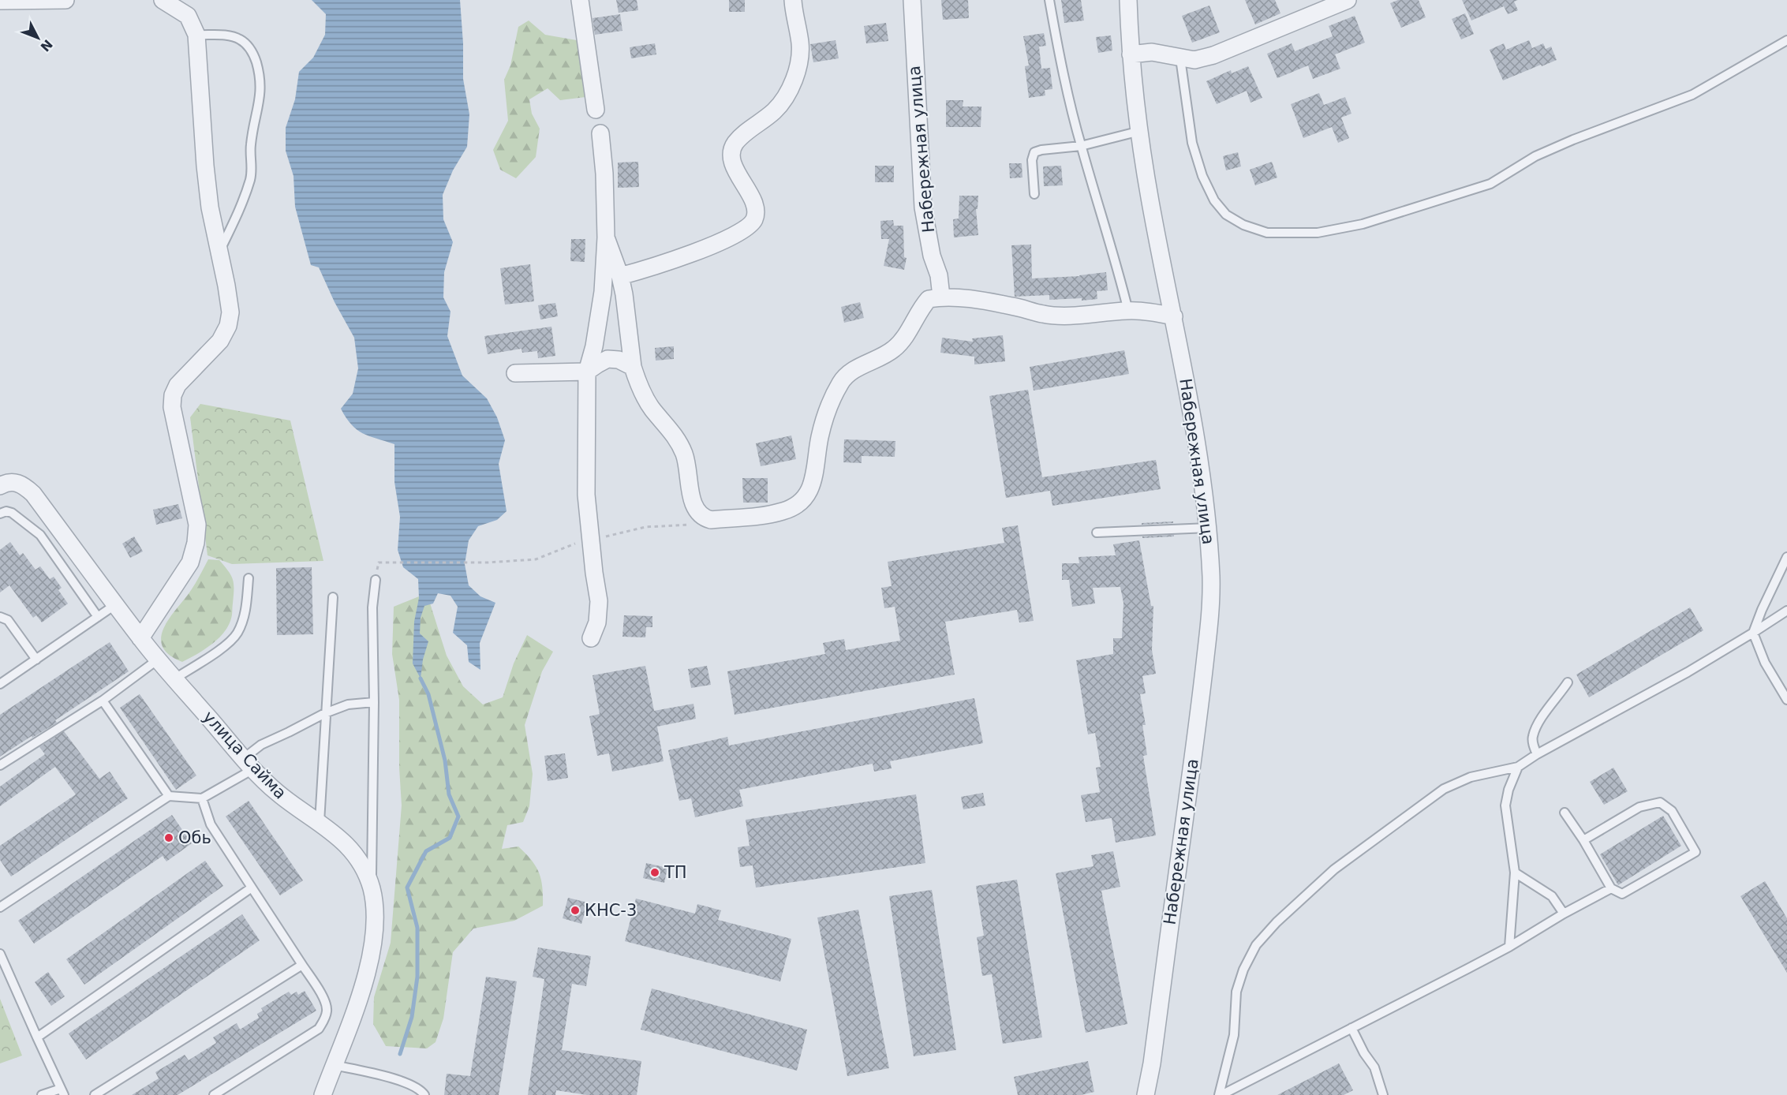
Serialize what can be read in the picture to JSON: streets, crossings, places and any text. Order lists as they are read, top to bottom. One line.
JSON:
{"streets":{"street":["Набережная улица","улица Сайма"]},"places":["Обь","ТП","КНС-3"],"north":"bottom right"}
